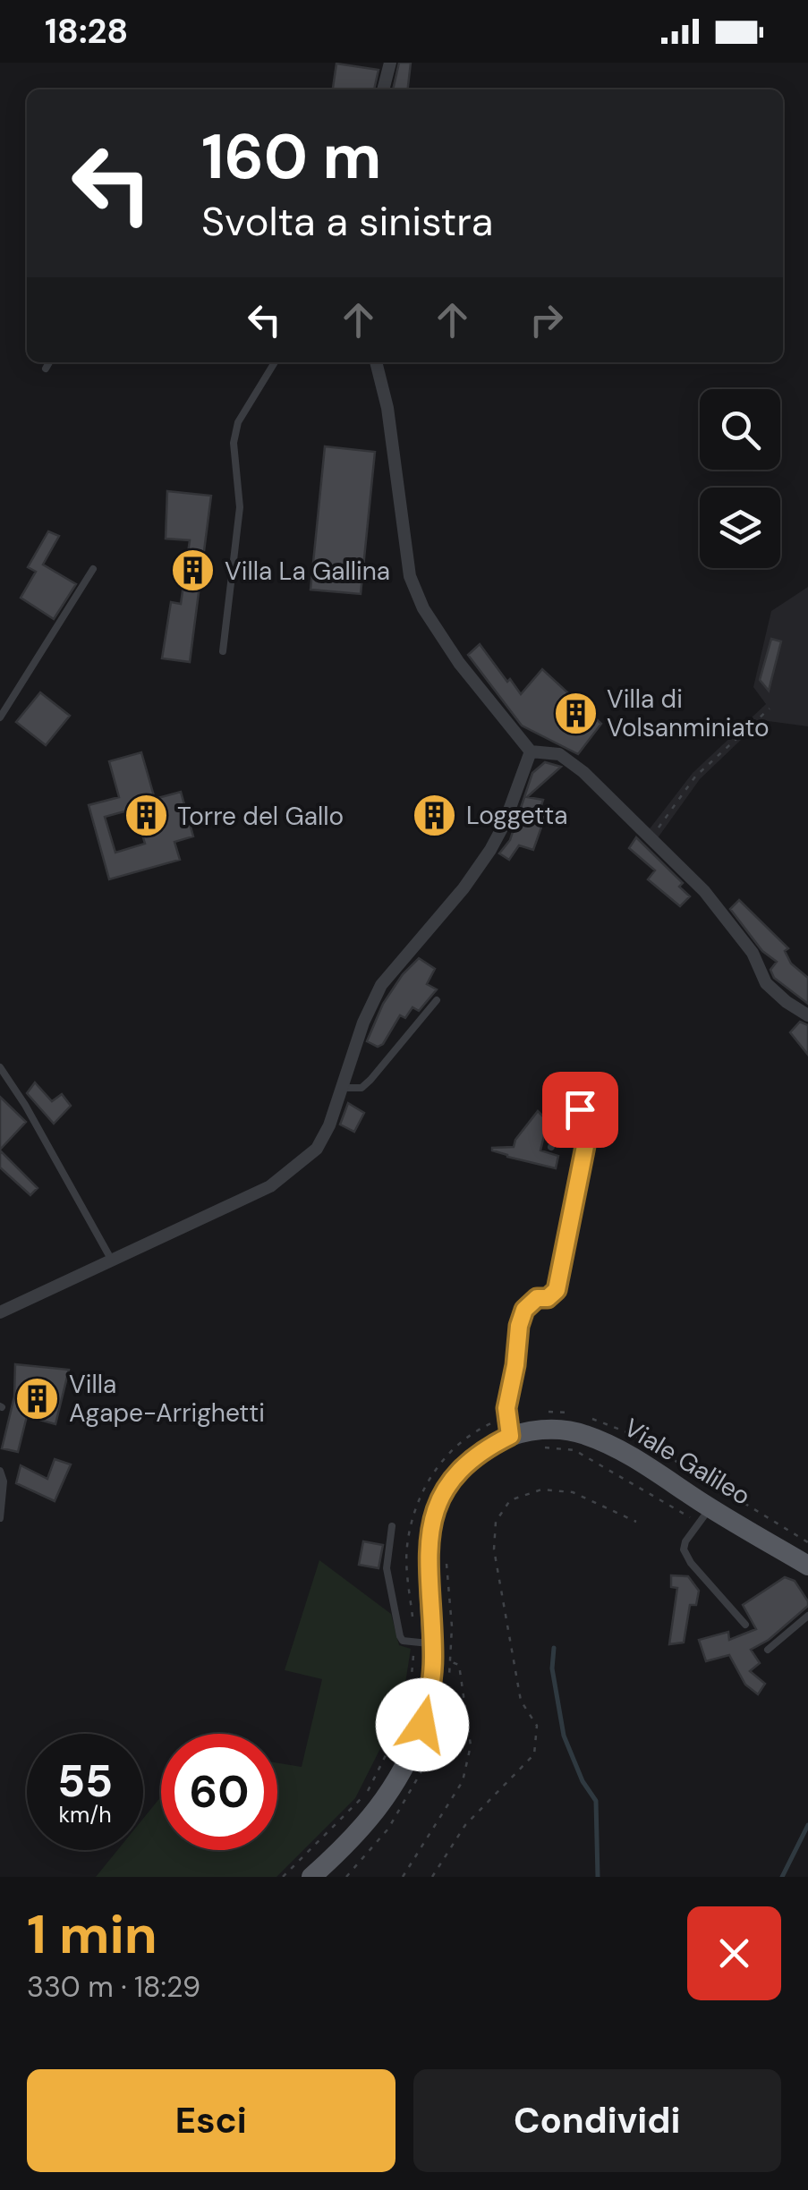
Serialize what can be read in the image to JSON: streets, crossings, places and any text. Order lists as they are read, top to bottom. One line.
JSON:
{"streets":{"main road":["Viale Galileo"]},"places":{"building":["Villa La Gallina","Villa di Volsanminiato","Loggetta","Torre del Gallo","Villa Agape-Arrighetti"]},"page":{"status":"18:28","turn":["160 m","Svolta a sinistra"],"speed":"55 km/h","limit":"60","heading":["1 min","330 m · 18:29"],"buttons":["Esci","Condividi"]}}
